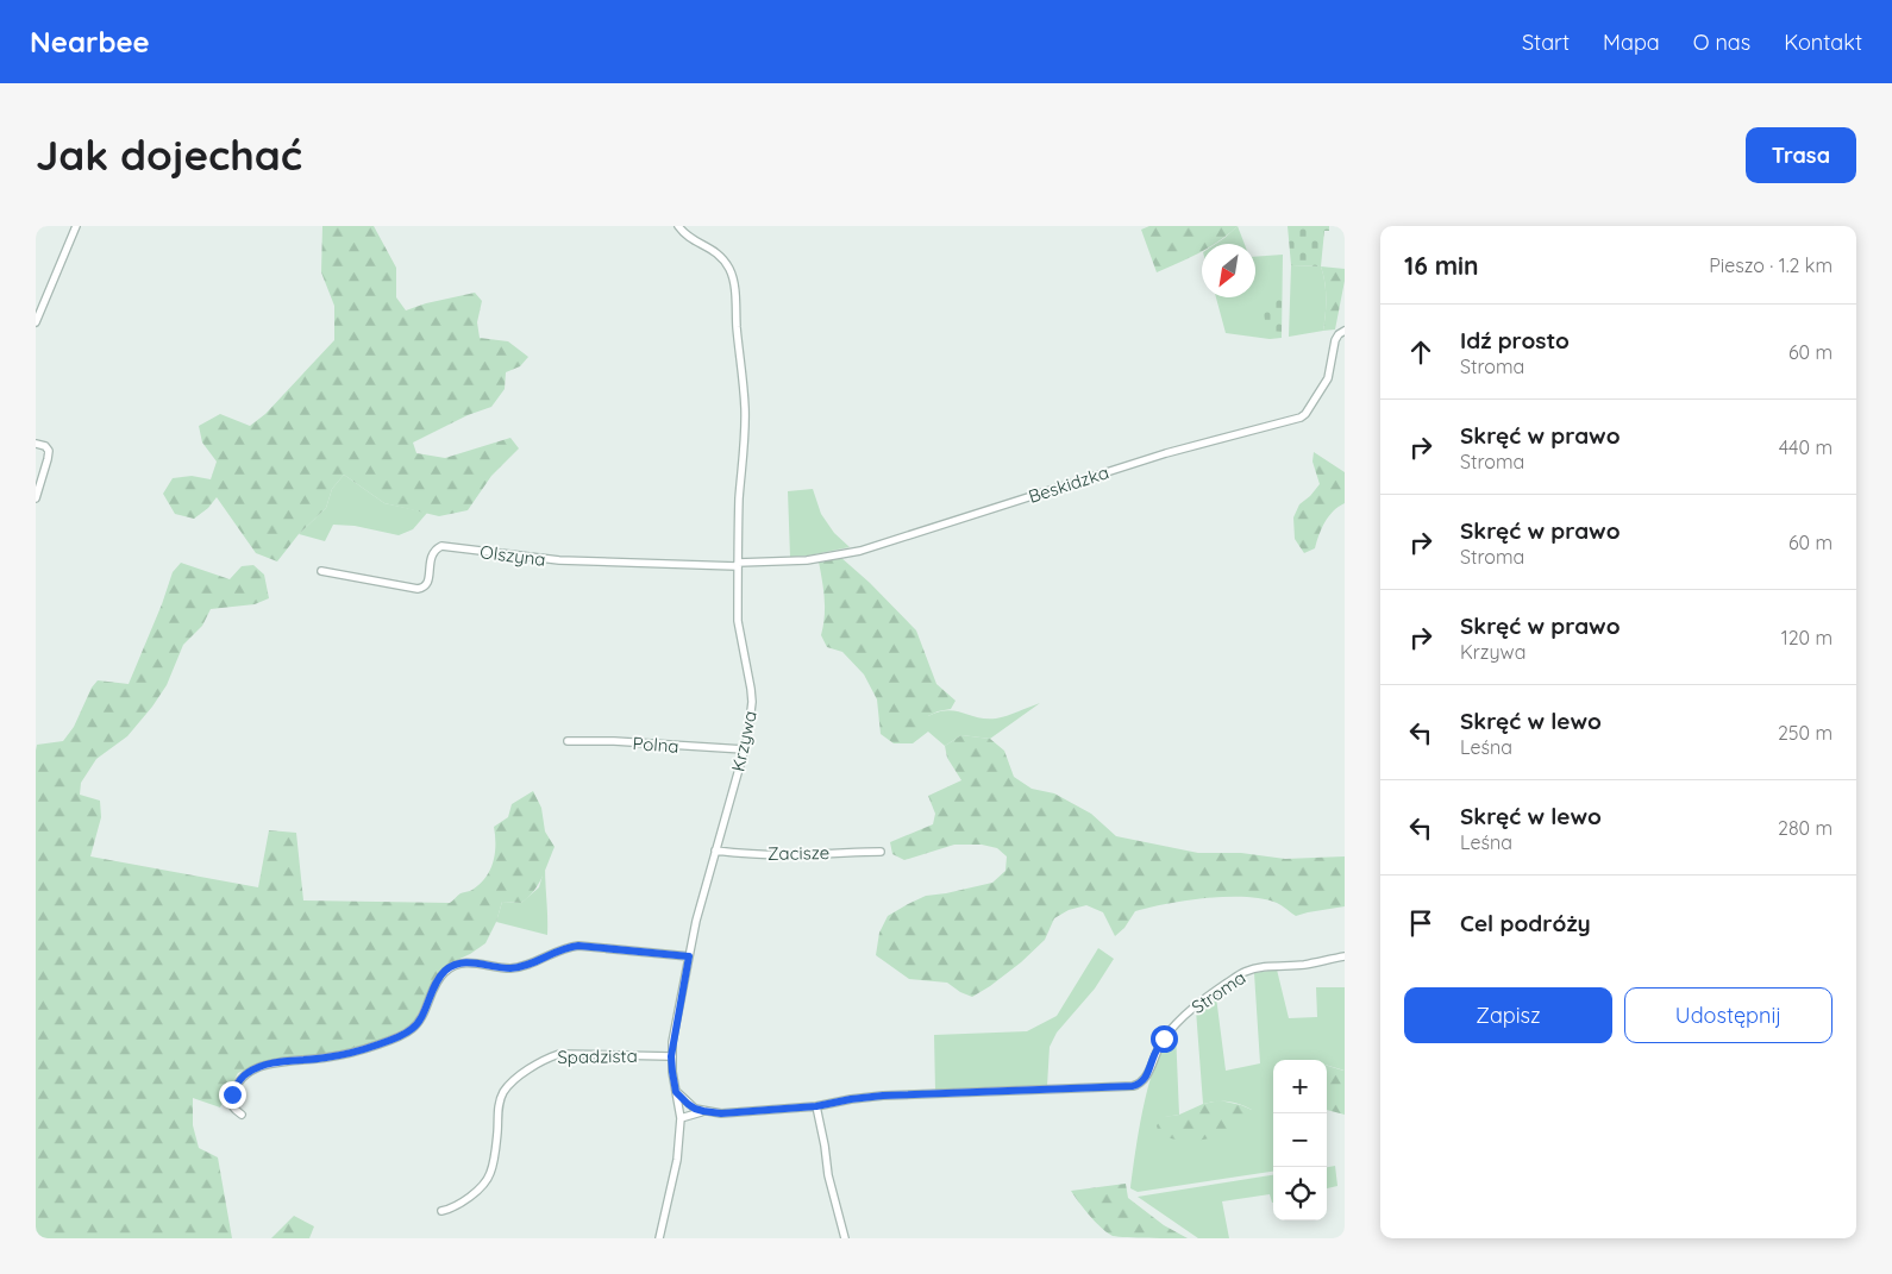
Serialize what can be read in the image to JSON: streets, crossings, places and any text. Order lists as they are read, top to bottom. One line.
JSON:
{"streets":{"street":["Beskidzka","Olszyna","Krzywa","Polna","Zacisze","Stroma","Spadzista"]},"crossings":[["Beskidzka","Olszyna"],["Beskidzka","Krzywa"],["Olszyna","Krzywa"],["Krzywa","Polna"],["Krzywa","Zacisze"],["Krzywa","Spadzista"]],"north":"bottom left","page":{"header":"Nearbee","nav":["Start","Mapa","O nas","Kontakt"],"buttons":["Trasa",["Zapisz","Udostępnij"]],"title":"Jak dojechać","heading":["16 min","Pieszo · 1.2 km"],"list":[["Idź prosto","Stroma","60 m"],["Skręć w prawo","Stroma","440 m"],["Skręć w prawo","Stroma","60 m"],["Skręć w prawo","Krzywa","120 m"],["Skręć w lewo","Leśna","250 m"],["Skręć w lewo","Leśna","280 m"],"Cel podróży"],"map_buttons":["+","−"]}}
